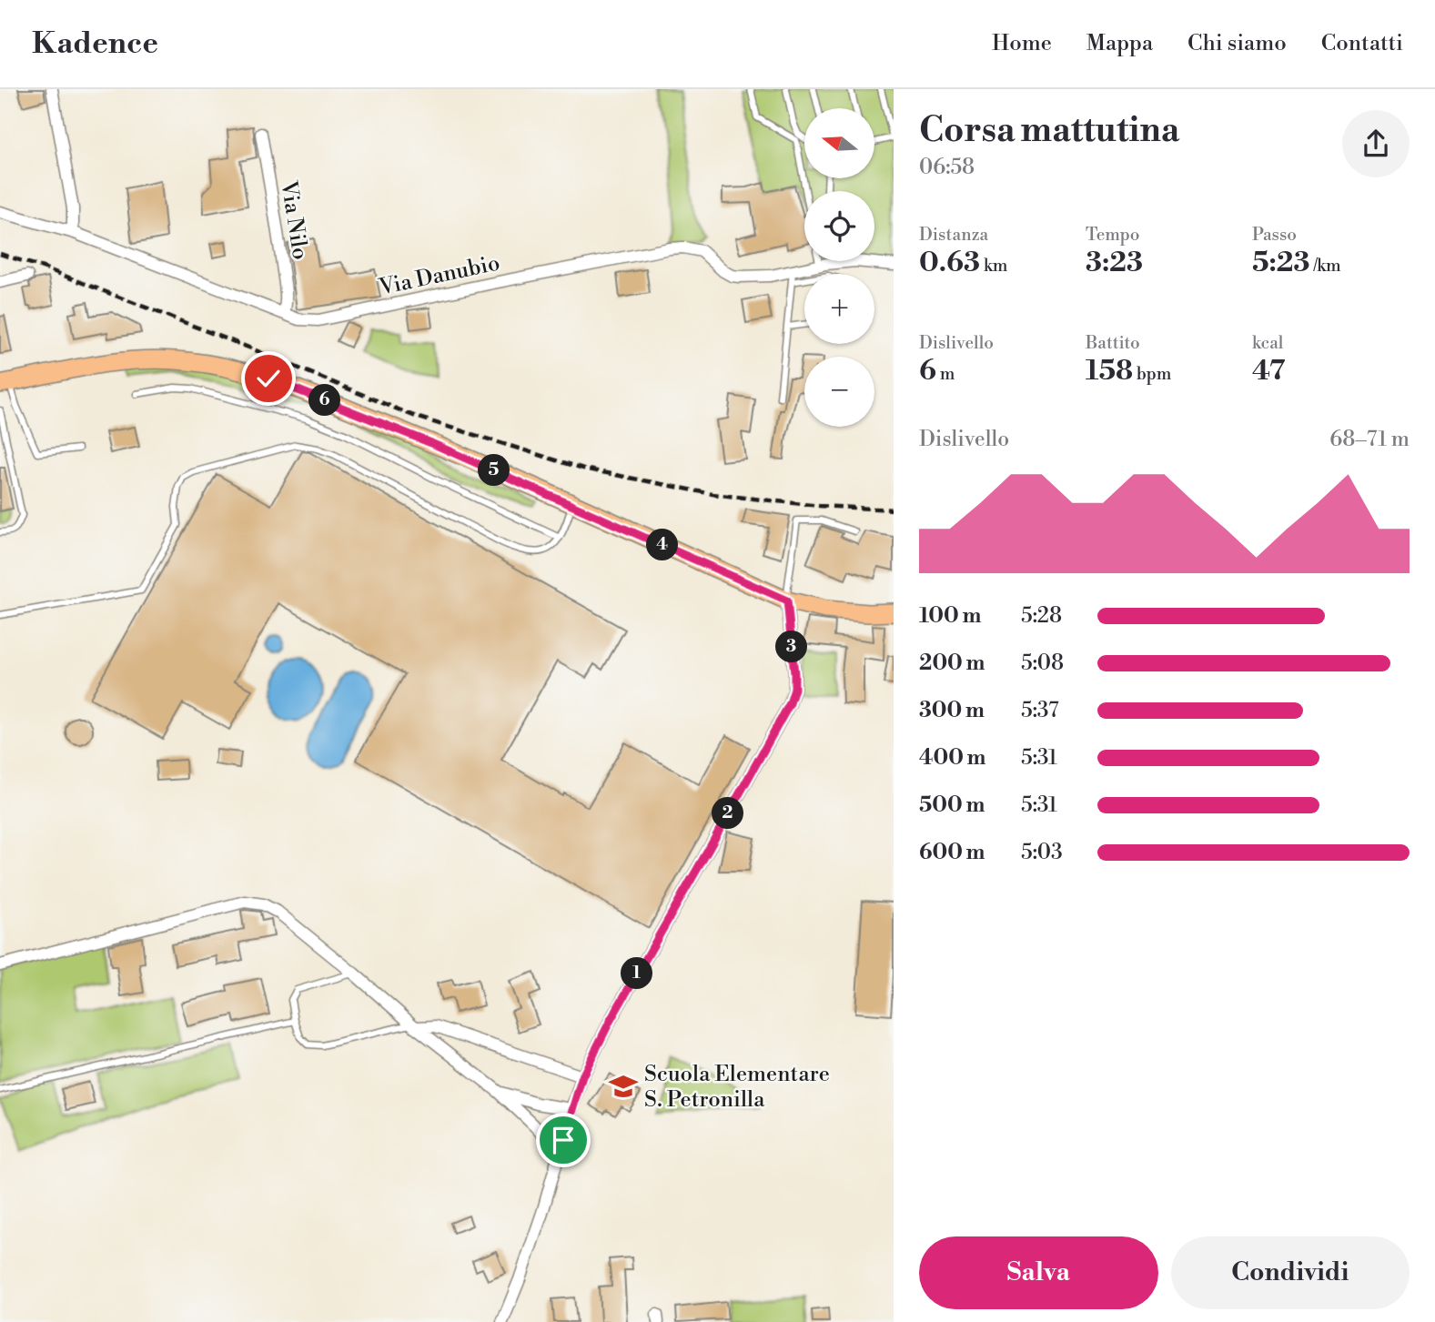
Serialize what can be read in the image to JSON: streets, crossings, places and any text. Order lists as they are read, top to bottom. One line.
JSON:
{"streets":{"street":["Via Nilo","Via Danubio"]},"crossings":[["Via Nilo","Via Danubio"]],"places":{"school or university":["Scuola Elementare S. Petronilla"]},"north":"left","page":{"header":"Kadence","nav":["Home","Mappa","Chi siamo","Contatti"],"heading":["Corsa mattutina","06:58"],"map_buttons":["+","−"],"stats":[["Distanza","0.63 km"],["Tempo","3:23"],["Passo","5:23 /km"],["Dislivello","6 m"],["Battito","158 bpm"],["kcal","47"]],"pins":["6","5","4","3","2","1"],"chart":["Dislivello","68–71 m"],"list":[{"name":"100 m","note":"5:28"},{"name":"200 m","note":"5:08"},{"name":"300 m","note":"5:37"},{"name":"400 m","note":"5:31"},{"name":"500 m","note":"5:31"},{"name":"600 m","note":"5:03"}],"buttons":["Salva","Condividi"]}}
